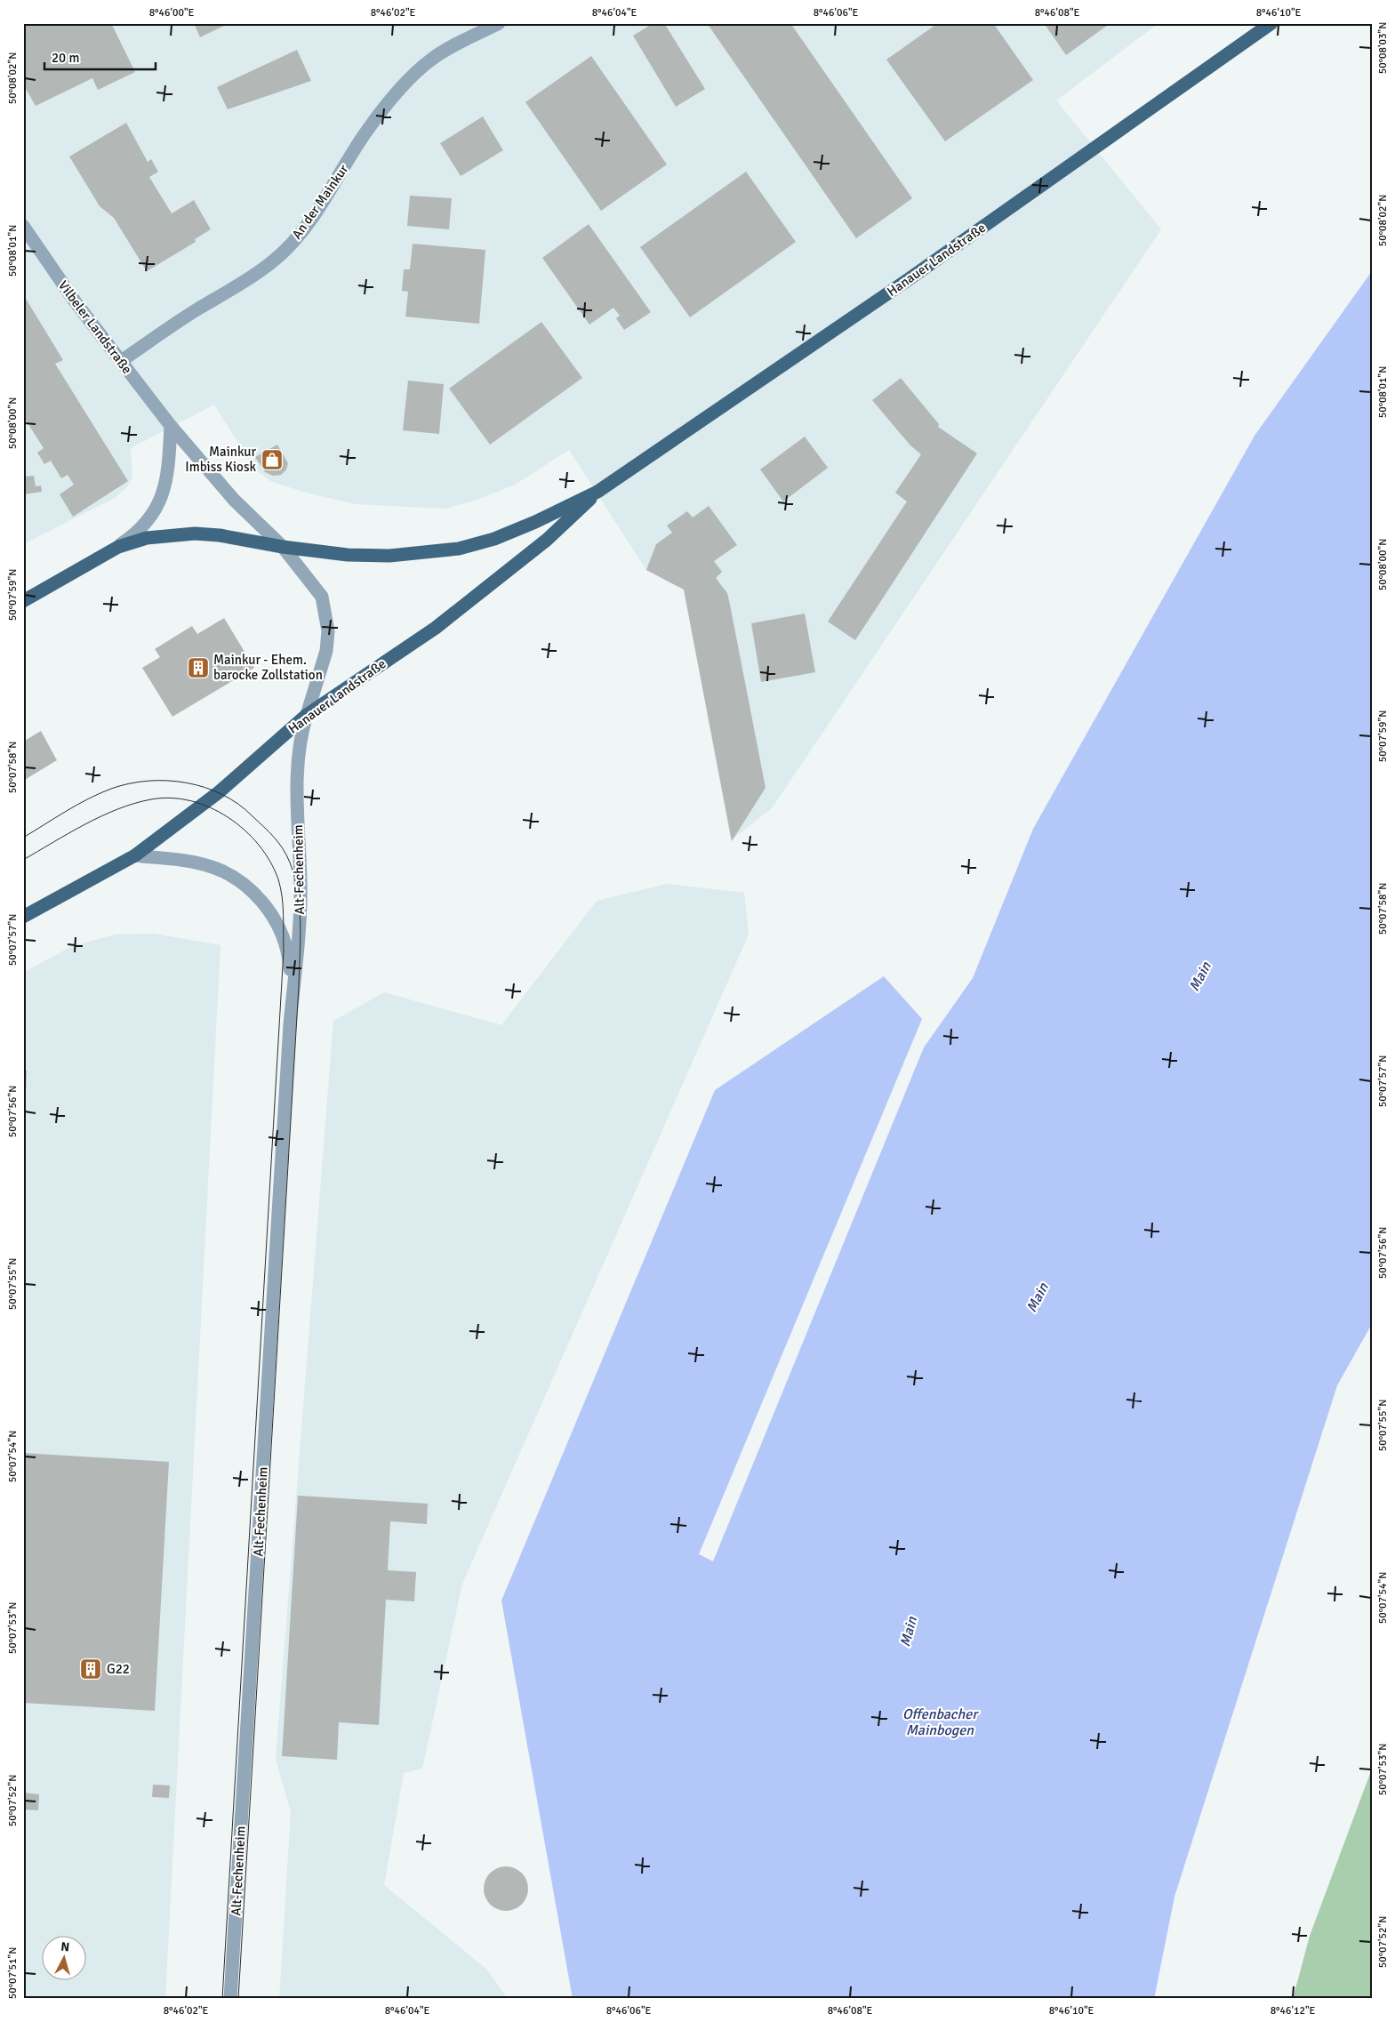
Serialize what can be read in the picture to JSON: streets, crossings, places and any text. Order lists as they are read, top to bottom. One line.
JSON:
{"streets":{"main road":["Hanauer Landstraße"],"street":["An der Mainkur","Vilbeler Landstraße","Alt-Fechenheim"]},"crossings":[["An der Mainkur","Vilbeler Landstraße"],["Hanauer Landstraße","Alt-Fechenheim"]],"water":["Main","Offenbacher Mainbogen"],"places":{"shop":["Mainkur Imbiss Kiosk"],"building":["Mainkur - Ehem. barocke Zollstation","G22"]},"scale_bar":"20 m","north":"top","coordinates":["8°46'00\"E","8°46'02\"E","8°46'04\"E","8°46'06\"E","8°46'08\"E","8°46'10\"E","50°08'03\"N","50°08'02\"N","50°08'01\"N","50°08'00\"N","50°07'59\"N","50°07'58\"N","50°07'57\"N","50°07'56\"N","50°07'55\"N","50°07'54\"N","50°07'53\"N","50°07'52\"N","50°07'51\"N","8°46'12\"E"]}
